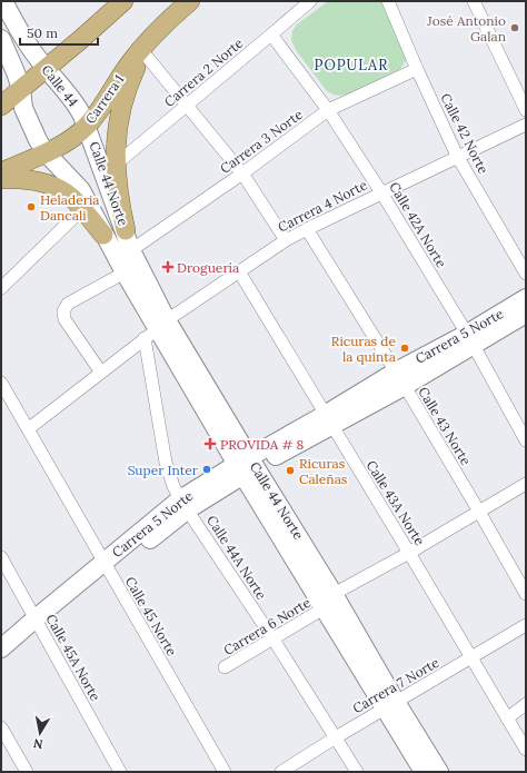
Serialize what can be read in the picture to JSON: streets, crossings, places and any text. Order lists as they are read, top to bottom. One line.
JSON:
{"streets":{"main road":["Calle 44","Carrera 1","Calle 44 Norte","Carrera 5 Norte"],"street":["Carrera 2 Norte","Calle 42 Norte","Carrera 3 Norte","Carrera 4 Norte","Calle 42A Norte","Calle 43 Norte","Calle 43A Norte","Calle 44A Norte","Calle 45 Norte","Carrera 6 Norte","Calle 45A Norte","Carrera 7 Norte"]},"crossings":[["Carrera 2 Norte","Calle 42A Norte"],["Calle 44","Carrera 1"],["Calle 44","Calle 44 Norte"],["Carrera 1","Calle 44 Norte"],["Calle 42 Norte","Carrera 3 Norte"],["Calle 42 Norte","Carrera 4 Norte"],["Carrera 3 Norte","Calle 44 Norte"],["Carrera 3 Norte","Calle 42A Norte"],["Calle 44 Norte","Carrera 4 Norte"],["Calle 44 Norte","Carrera 5 Norte"],["Calle 44 Norte","Calle 44A Norte"],["Calle 44 Norte","Carrera 6 Norte"],["Calle 44 Norte","Carrera 7 Norte"],["Carrera 4 Norte","Calle 42A Norte"],["Carrera 4 Norte","Calle 43 Norte"],["Carrera 4 Norte","Calle 43A Norte"],["Carrera 4 Norte","Calle 44A Norte"],["Carrera 4 Norte","Calle 45 Norte"],["Calle 42A Norte","Carrera 5 Norte"],["Carrera 5 Norte","Calle 43 Norte"],["Carrera 5 Norte","Calle 43A Norte"],["Carrera 5 Norte","Calle 44A Norte"],["Carrera 5 Norte","Calle 45 Norte"],["Carrera 5 Norte","Calle 45A Norte"],["Calle 43A Norte","Carrera 7 Norte"],["Calle 44A Norte","Carrera 6 Norte"],["Calle 44A Norte","Carrera 7 Norte"]],"districts":["POPULAR"],"places":{"other":["José Antonio Galan","Heladeria Dancali","Ricuras de la quinta","Super Inter","Ricuras Caleñas"],"health":["Droguería","PROVIDA # 8"]},"scale_bar":"50 m","north":"bottom"}
